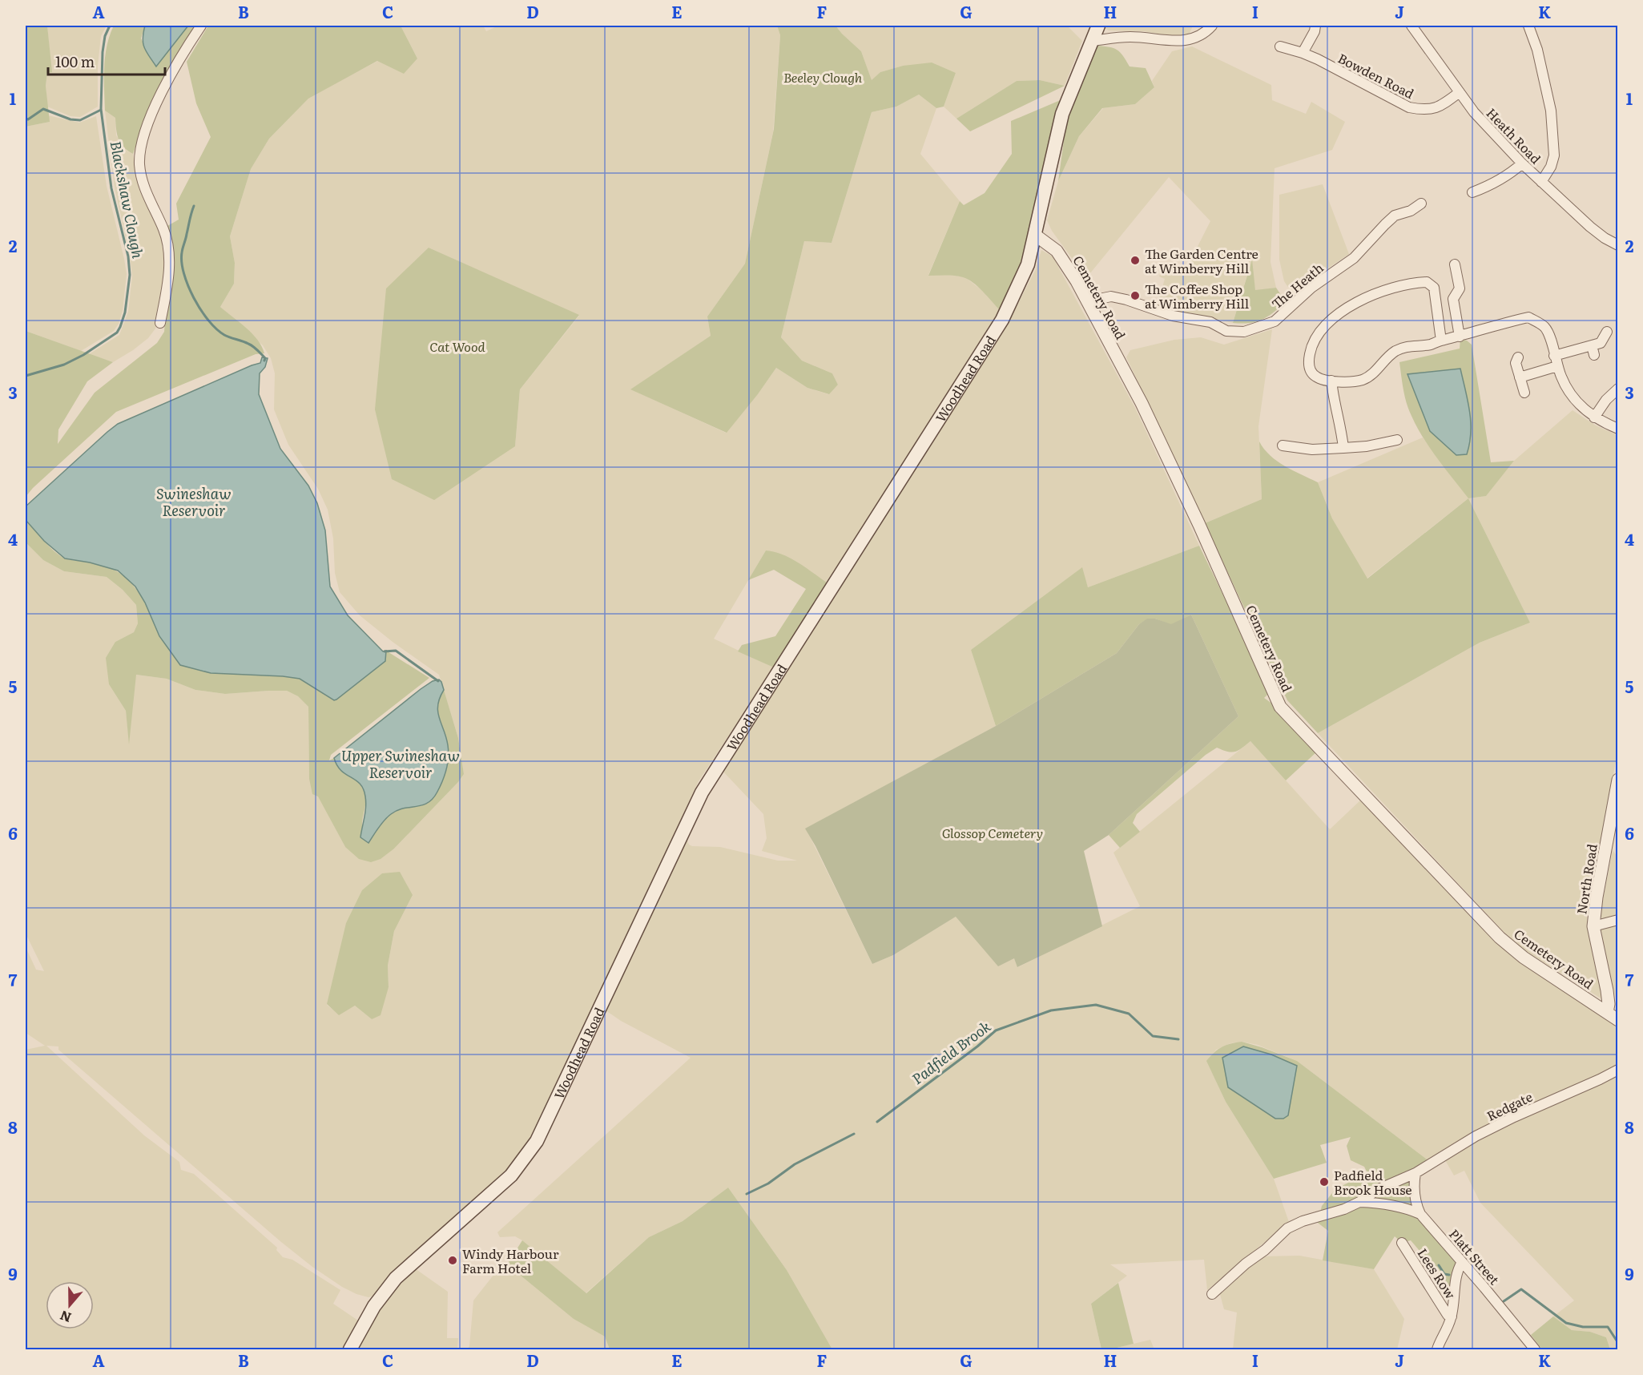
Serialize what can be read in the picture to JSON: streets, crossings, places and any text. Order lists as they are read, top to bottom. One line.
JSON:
{"streets":{"main road":["Woodhead Road"],"street":["Bowden Road","Heath Road","The Heath","Cemetery Road","North Road","Redgate","Platt Street","Lees Row"]},"crossings":[["Bowden Road","Heath Road"],["The Heath","Cemetery Road"],["Cemetery Road","Woodhead Road"],["Cemetery Road","North Road"],["Redgate","Platt Street"]],"water":["Blackshaw Clough","Swineshaw Reservoir","Upper Swineshaw Reservoir","Padfield Brook"],"parks":["Beeley Clough","Cat Wood","Glossop Cemetery"],"places":["The Garden Centre at Wimberry Hill","The Coffee Shop at Wimberry Hill","Padfield Brook House","Windy Harbour Farm Hotel"],"scale_bar":"100 m","north":"bottom","grid":{"columns":["A","B","C","D","E","F","G","H","I","J","K"],"rows":["1","2","3","4","5","6","7","8","9"]}}
